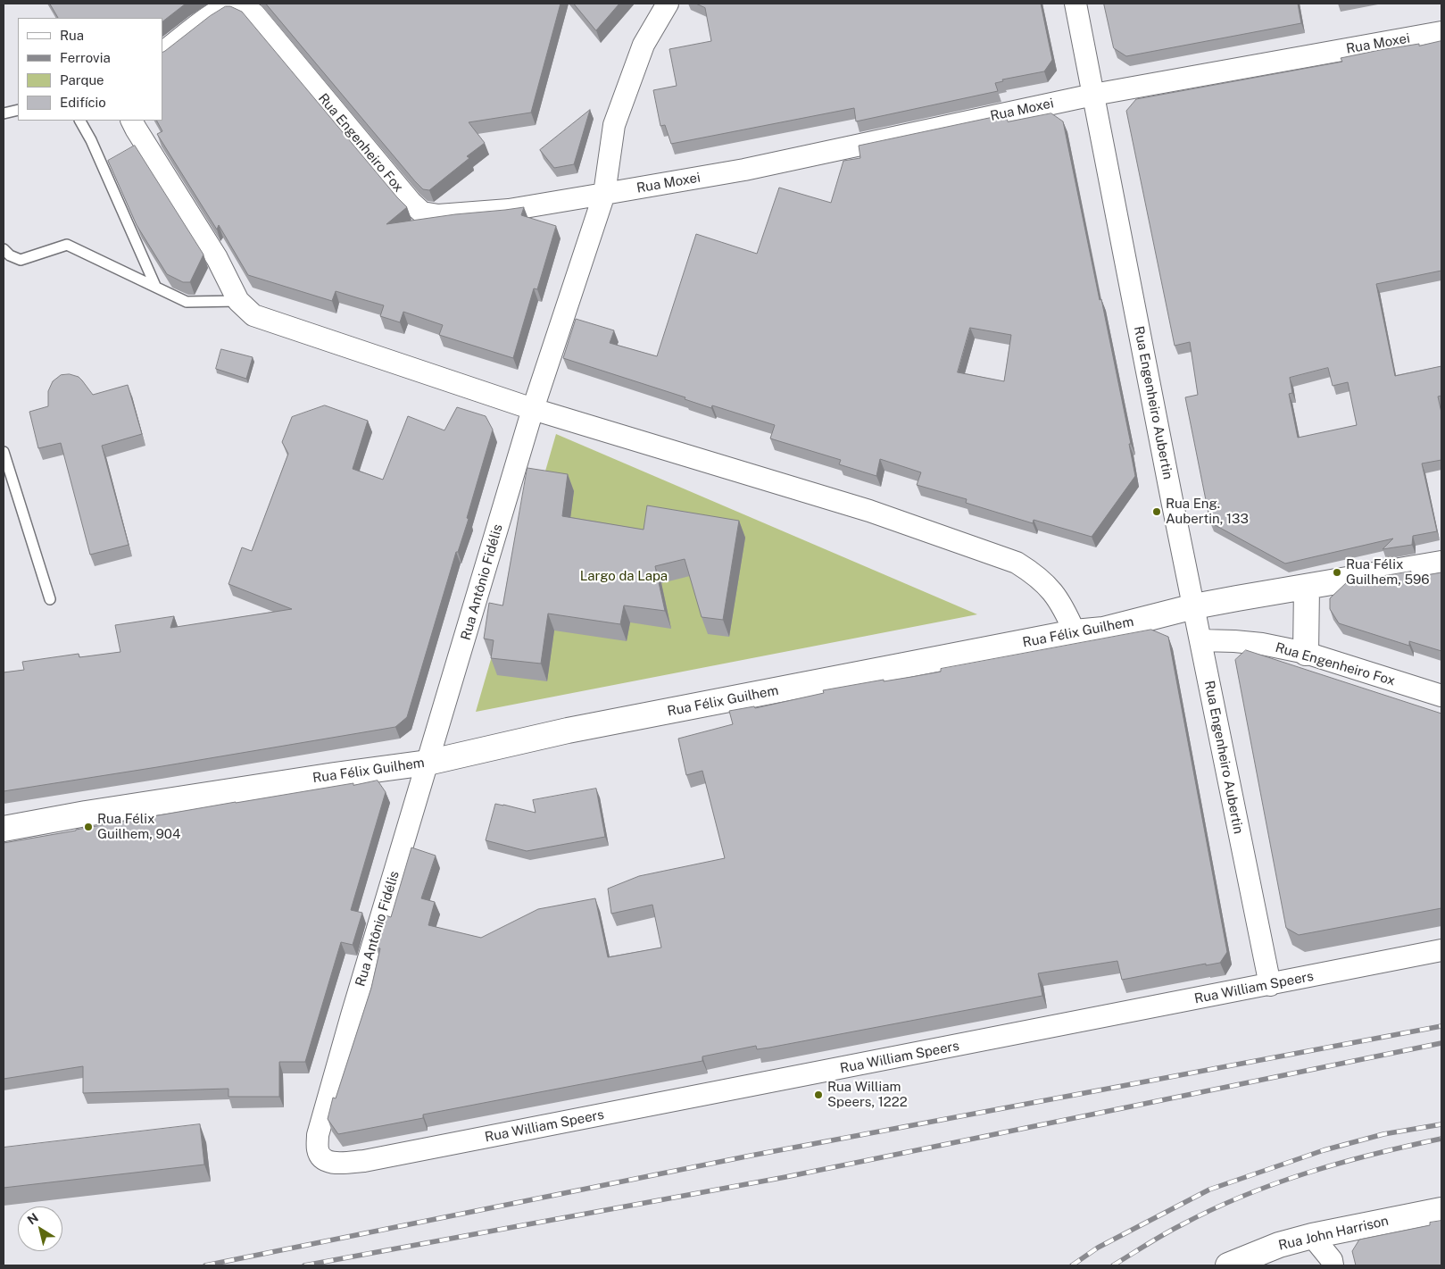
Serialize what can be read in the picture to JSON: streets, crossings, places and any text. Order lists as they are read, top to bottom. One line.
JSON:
{"streets":{"street":["Rua Moxei","Rua Engenheiro Fox","Rua Engenheiro Aubertin","Rua Antônio Fidélis","Rua Félix Guilhem","Rua William Speers","Rua John Harrison"]},"crossings":[["Rua Moxei","Rua Engenheiro Fox"],["Rua Moxei","Rua Engenheiro Aubertin"],["Rua Moxei","Rua Antônio Fidélis"],["Rua Engenheiro Fox","Rua Engenheiro Aubertin"],["Rua Engenheiro Fox","Rua Antônio Fidélis"],["Rua Engenheiro Aubertin","Rua Félix Guilhem"],["Rua Engenheiro Aubertin","Rua William Speers"],["Rua Antônio Fidélis","Rua Félix Guilhem"],["Rua Antônio Fidélis","Rua William Speers"]],"parks":["Largo da Lapa"],"places":["Rua Eng. Aubertin, 133","Rua Félix Guilhem, 596","Rua Félix Guilhem, 904","Rua William Speers, 1222"],"legend":["Rua","Ferrovia","Parque","Edifício"],"north":"top left"}
